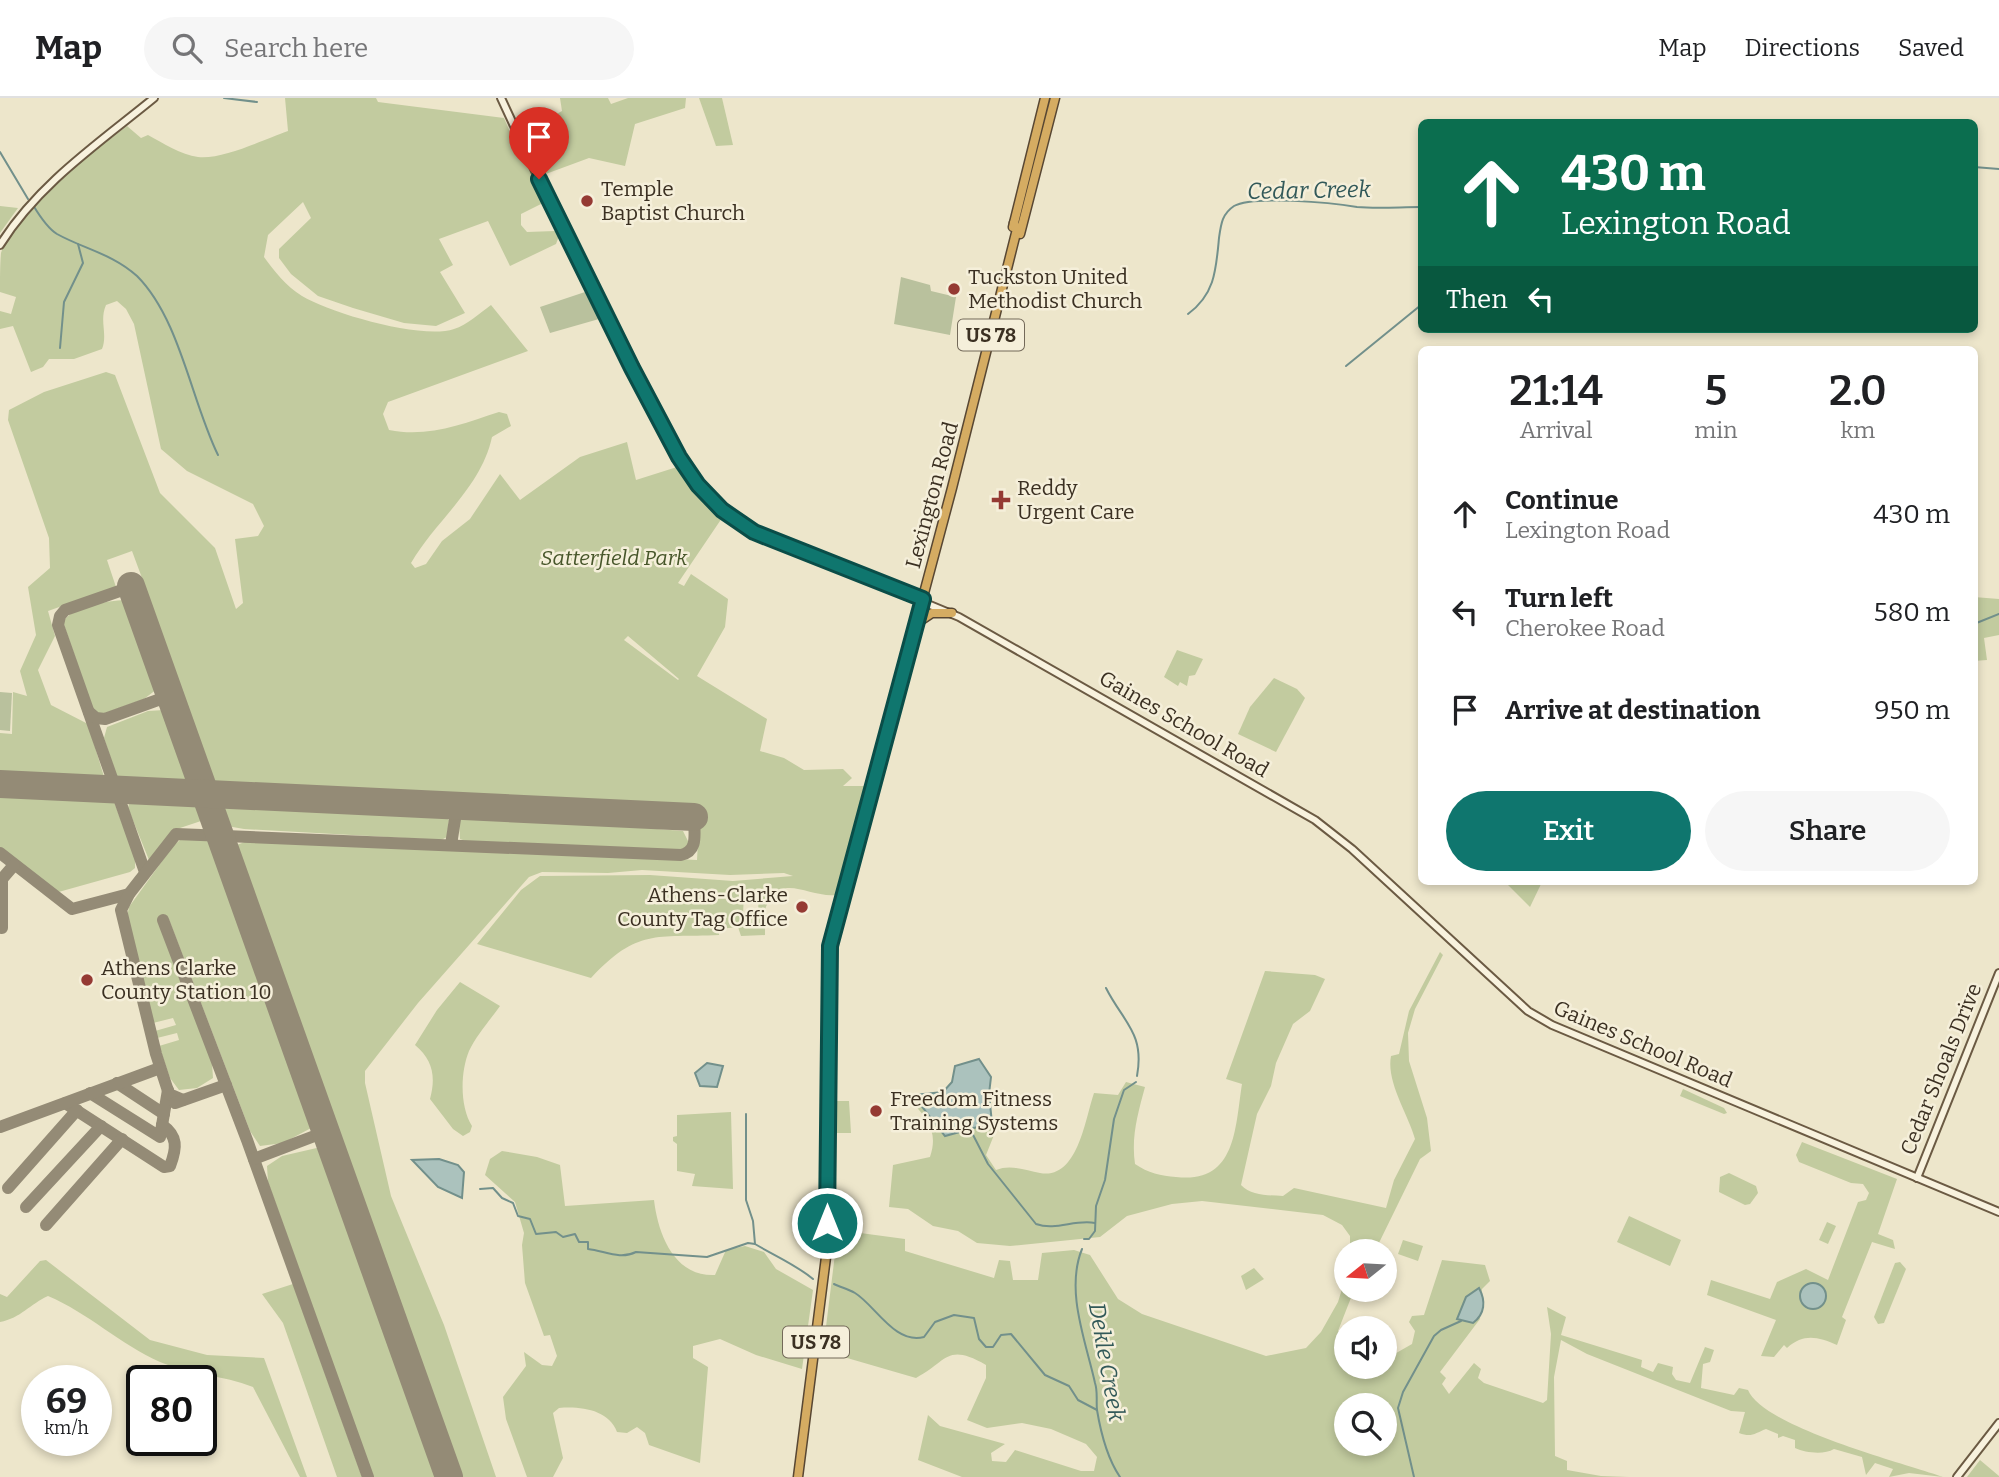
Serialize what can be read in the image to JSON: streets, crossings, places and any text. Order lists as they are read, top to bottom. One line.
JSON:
{"streets":{"highway":["US 78","Lexington Road"],"main road":["Gaines School Road","Cedar Shoals Drive"]},"crossings":[["Lexington Road","Gaines School Road"],["Gaines School Road","Cedar Shoals Drive"]],"water":["Cedar Creek","Dekle Creek"],"parks":["Satterfield Park"],"places":{"other":["Temple Baptist Church","Tuckston United Methodist Church","Athens-Clarke County Tag Office","Athens Clarke County Station 10","Freedom Fitness Training Systems"],"health":["Reddy Urgent Care"]},"north":"left","page":{"header":"Map","search":"Search here","nav":["Map","Directions","Saved"],"turn":["430 m","Lexington Road"],"then":"Then","eta":["21:14","Arrival","5","min","2.0","km"],"list":[{"name":"Continue","note":"Lexington Road","value":"430 m"},{"name":"Turn left","note":"Cherokee Road","value":"580 m"},{"name":"Arrive at destination","value":"950 m"}],"buttons":["Exit","Share"],"speed":"69 km/h","limit":"80"}}
